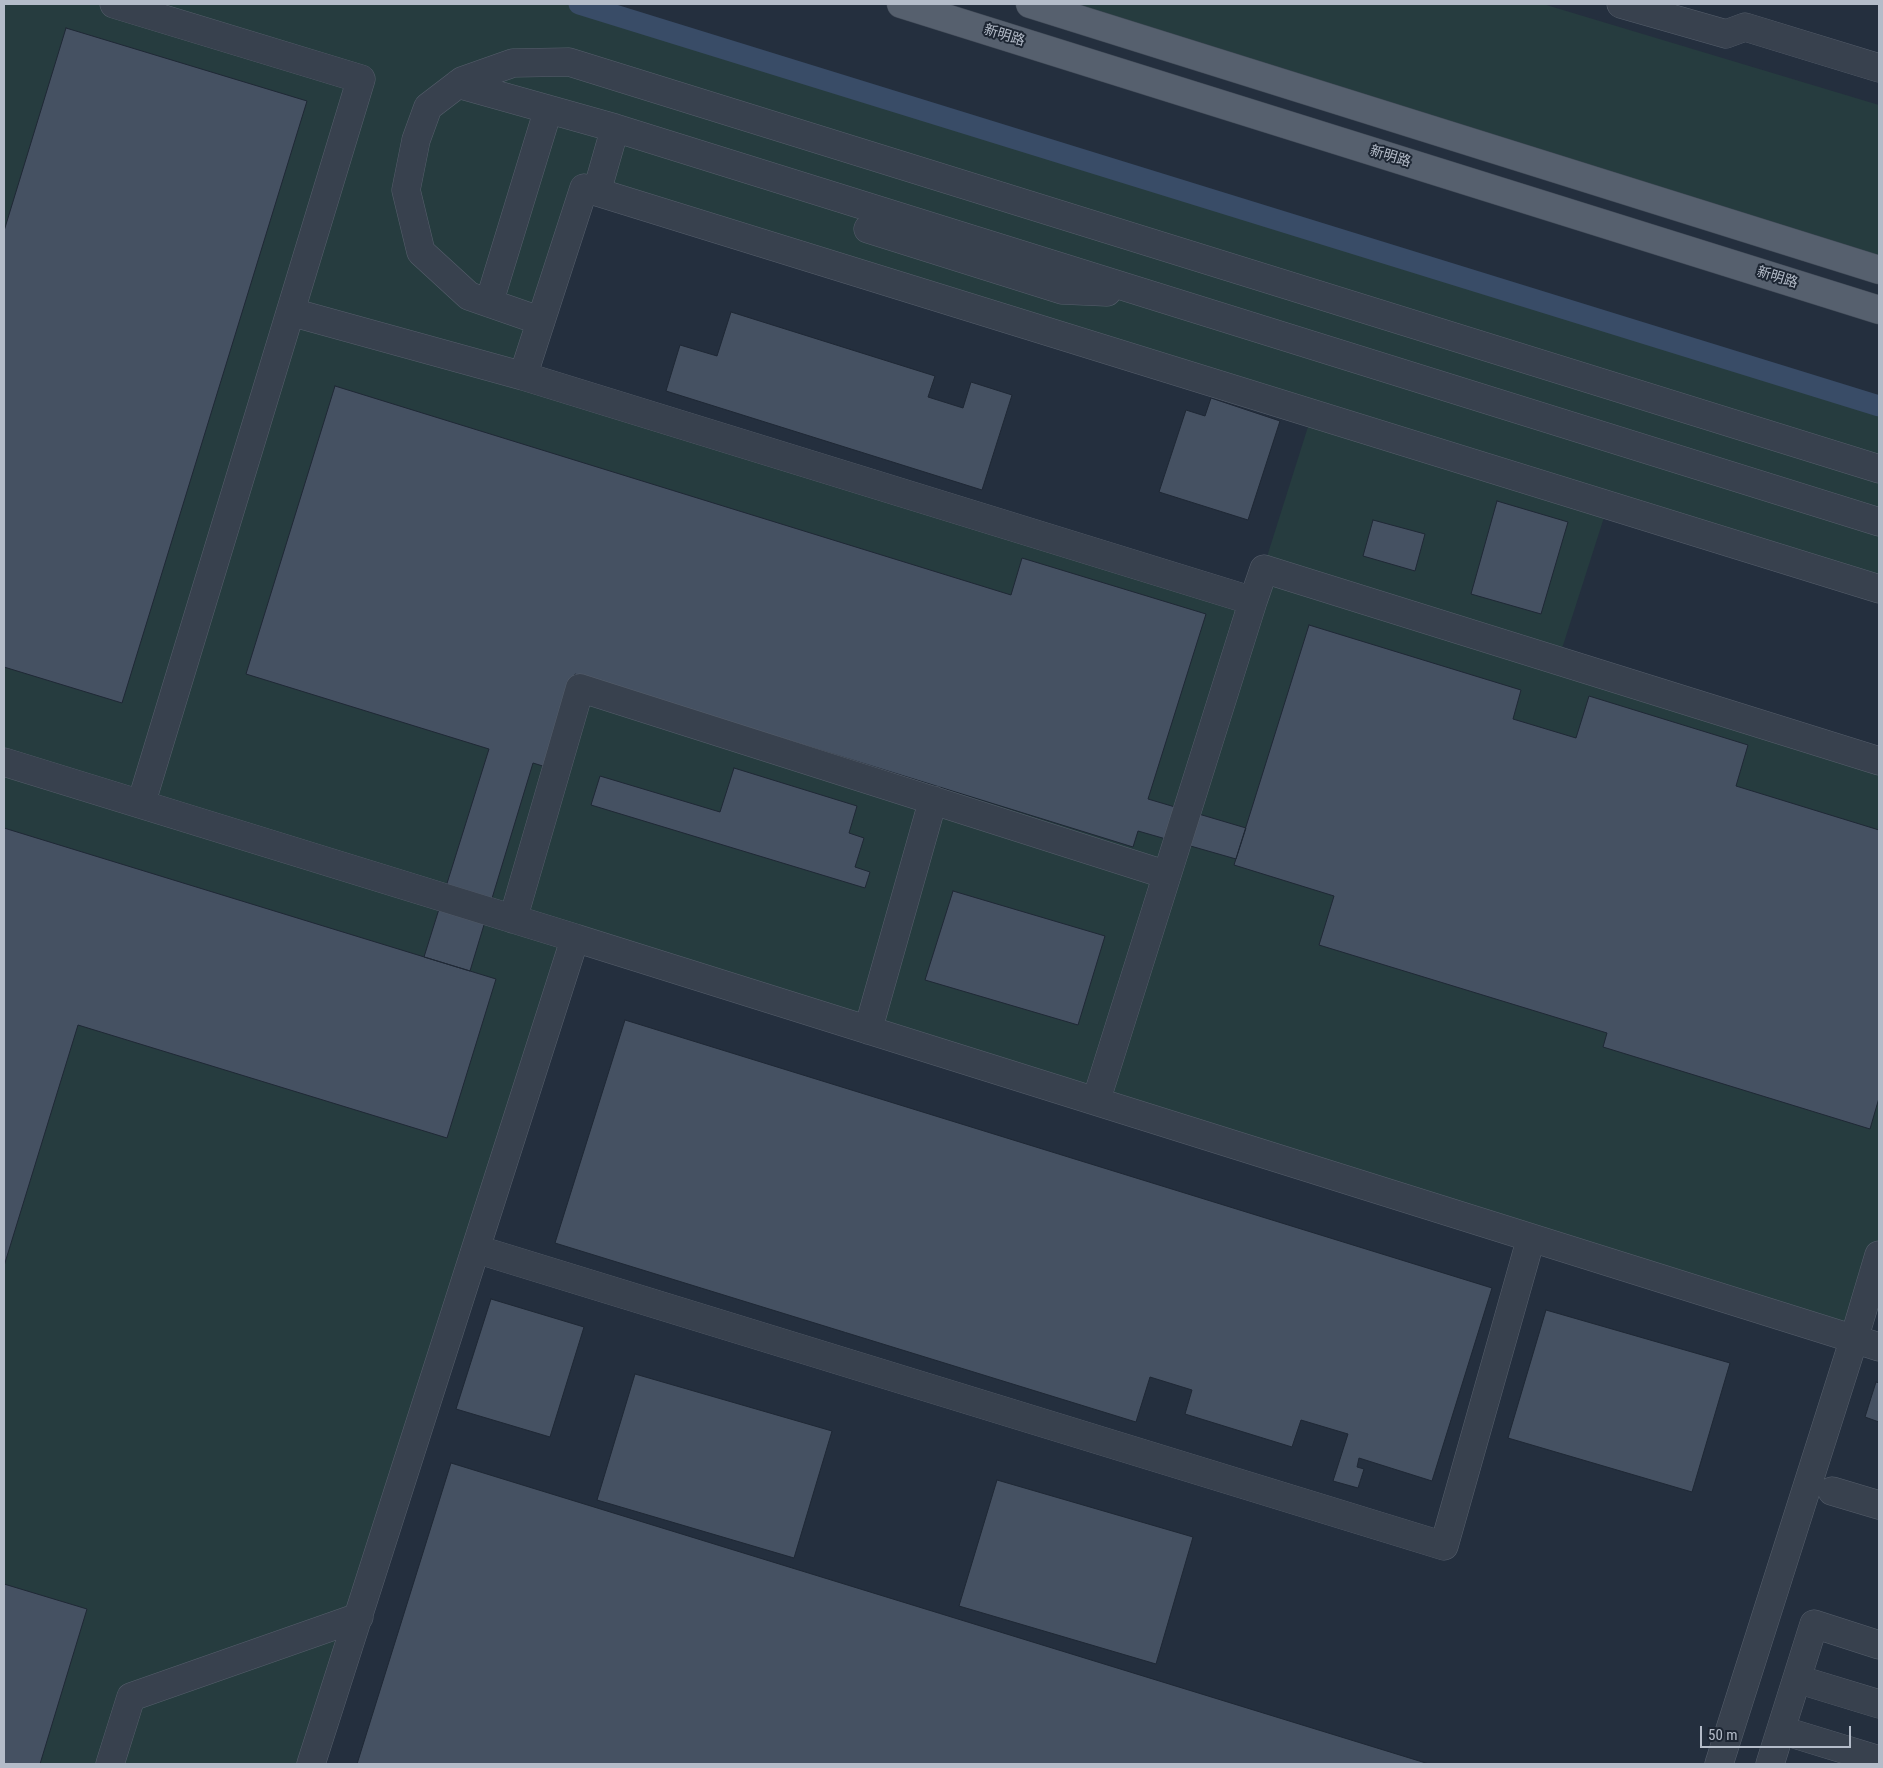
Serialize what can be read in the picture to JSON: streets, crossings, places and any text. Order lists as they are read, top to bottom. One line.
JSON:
{"streets":{"main road":["新明路"]},"scale_bar":"50 m"}
